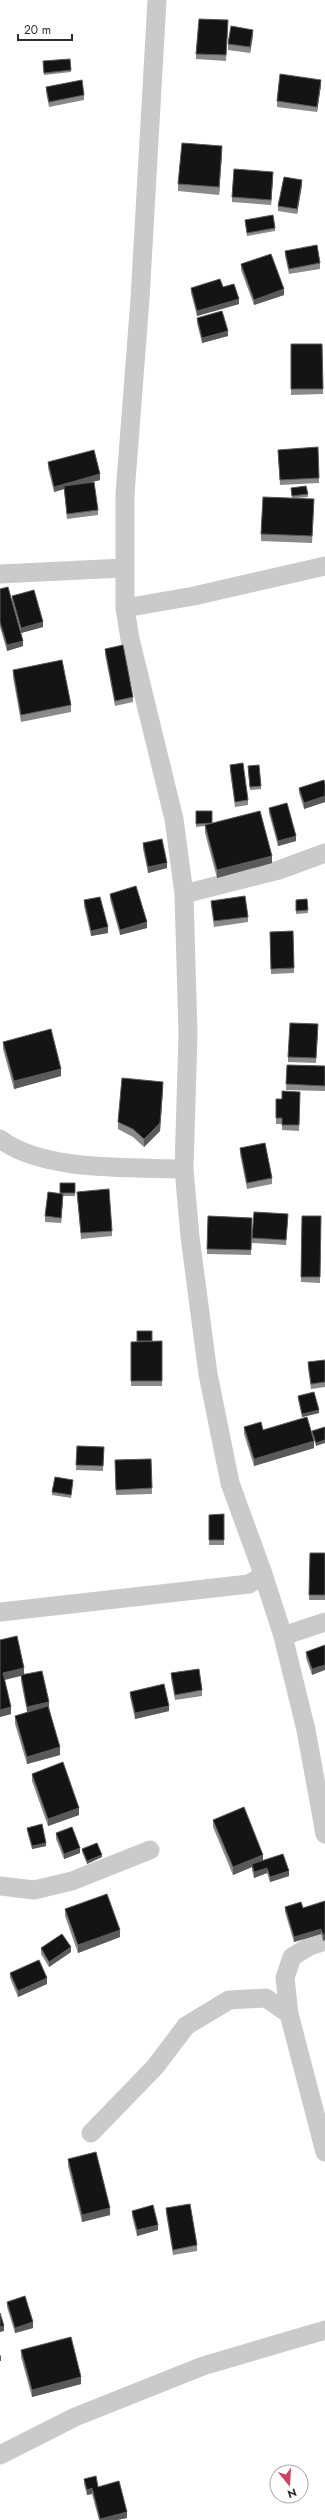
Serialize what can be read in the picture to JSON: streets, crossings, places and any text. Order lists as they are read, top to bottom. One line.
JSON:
{"scale_bar":"20 m","north":"bottom"}
